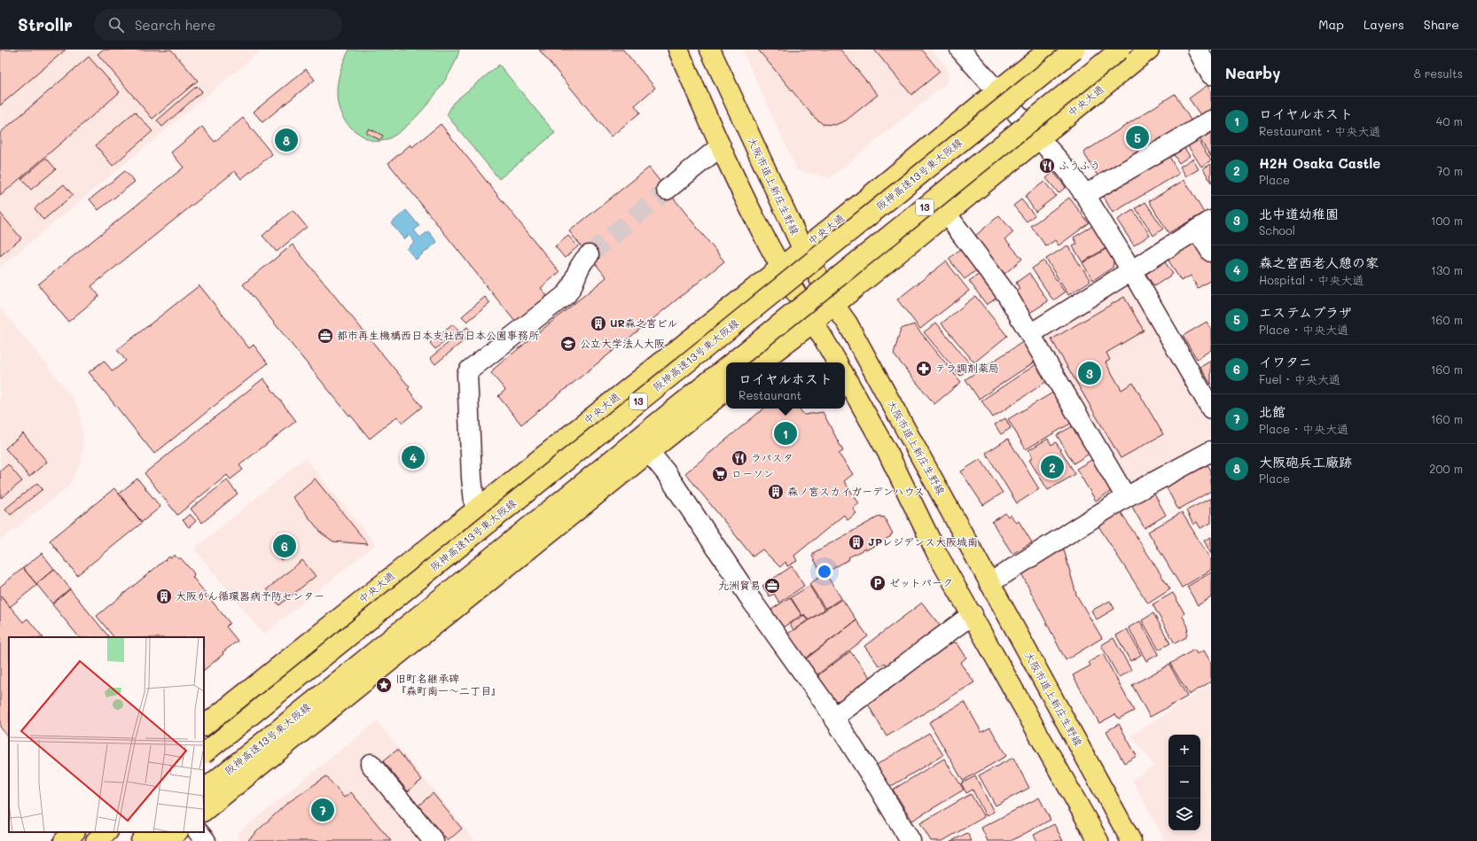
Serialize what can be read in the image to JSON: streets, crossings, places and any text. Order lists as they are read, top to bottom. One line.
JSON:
{"streets":{"main road":["中央大通","阪神高速13号東大阪線","大阪市道上新庄生野線","13"]},"crossings":[["中央大通","大阪市道上新庄生野線"]],"places":{"restaurant":["ふうふう","ラパスタ"],"building":["UR森之宮ビル","森ノ宮スカイガーデンハウス","JPレジデンス大阪城南","大阪がん循環器病予防センター"],"office":["都市再生機構西日本支社西日本公園事務所","九洲貿易"],"school or university":["公立大学法人大阪"],"pharmacy":["テラ調剤薬局"],"supermarket":["ローソン"],"parking":["ゼットパーク"],"place":["旧町名継承碑 『森町南一～二丁目』"]},"page":{"header":"Strollr","search":"Search here","nav":["Map","Layers","Share"],"heading":["Nearby","8 results"],"list":[{"mark":"1","name":"ロイヤルホスト","note":"Restaurant · 中央大通","value":"40 m"},{"mark":"2","name":"H2H Osaka Castle","note":"Place","value":"70 m"},{"mark":"3","name":"北中道幼稚園","note":"School","value":"100 m"},{"mark":"4","name":"森之宮西老人憩の家","note":"Hospital · 中央大通","value":"130 m"},{"mark":"5","name":"エステムプラザ","note":"Place · 中央大通","value":"160 m"},{"mark":"6","name":"イワタニ","note":"Fuel · 中央大通","value":"160 m"},{"mark":"7","name":"北館","note":"Place · 中央大通","value":"160 m"},{"mark":"8","name":"大阪砲兵工廠跡","note":"Place","value":"200 m"}],"pins":["5","8","3","1","4","2","6","7"],"popup":["ロイヤルホスト","Restaurant"],"map_buttons":["+","−"]}}
